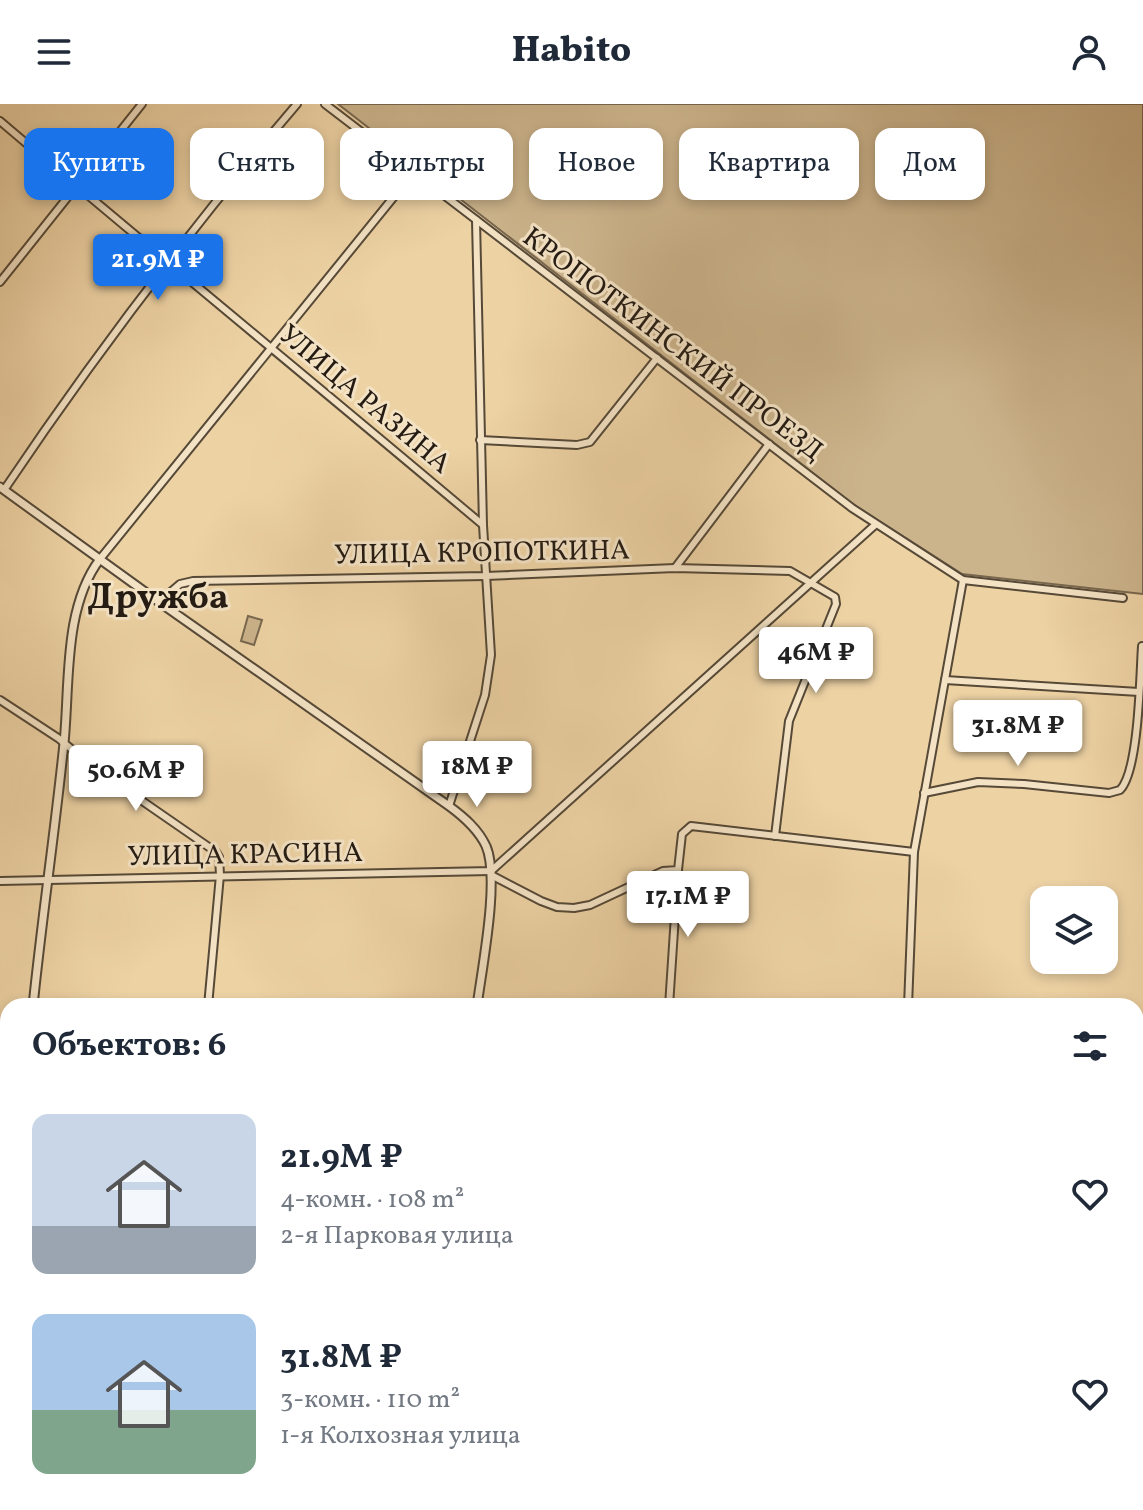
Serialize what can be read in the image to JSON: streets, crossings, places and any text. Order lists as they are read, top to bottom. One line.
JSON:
{"streets":{"street":["КРОПОТКИНСКИЙ ПРОЕЗД","УЛИЦА РАЗИНА","УЛИЦА КРОПОТКИНА","УЛИЦА КРАСИНА"]},"districts":["Дружба"],"page":{"header":"Habito","chip":["Купить","Снять","Фильтры","Новое","Квартира","Дом"],"price":["21.9M ₽","46M ₽","31.8M ₽","18M ₽","50.6M ₽","17.1M ₽"],"heading":"Объектов: 6","list":[{"name":"21.9M ₽","note":"4-комн. · 108 m² · 2-я Парковая улица"},{"name":"31.8M ₽","note":"3-комн. · 110 m² · 1-я Колхозная улица"}]}}
